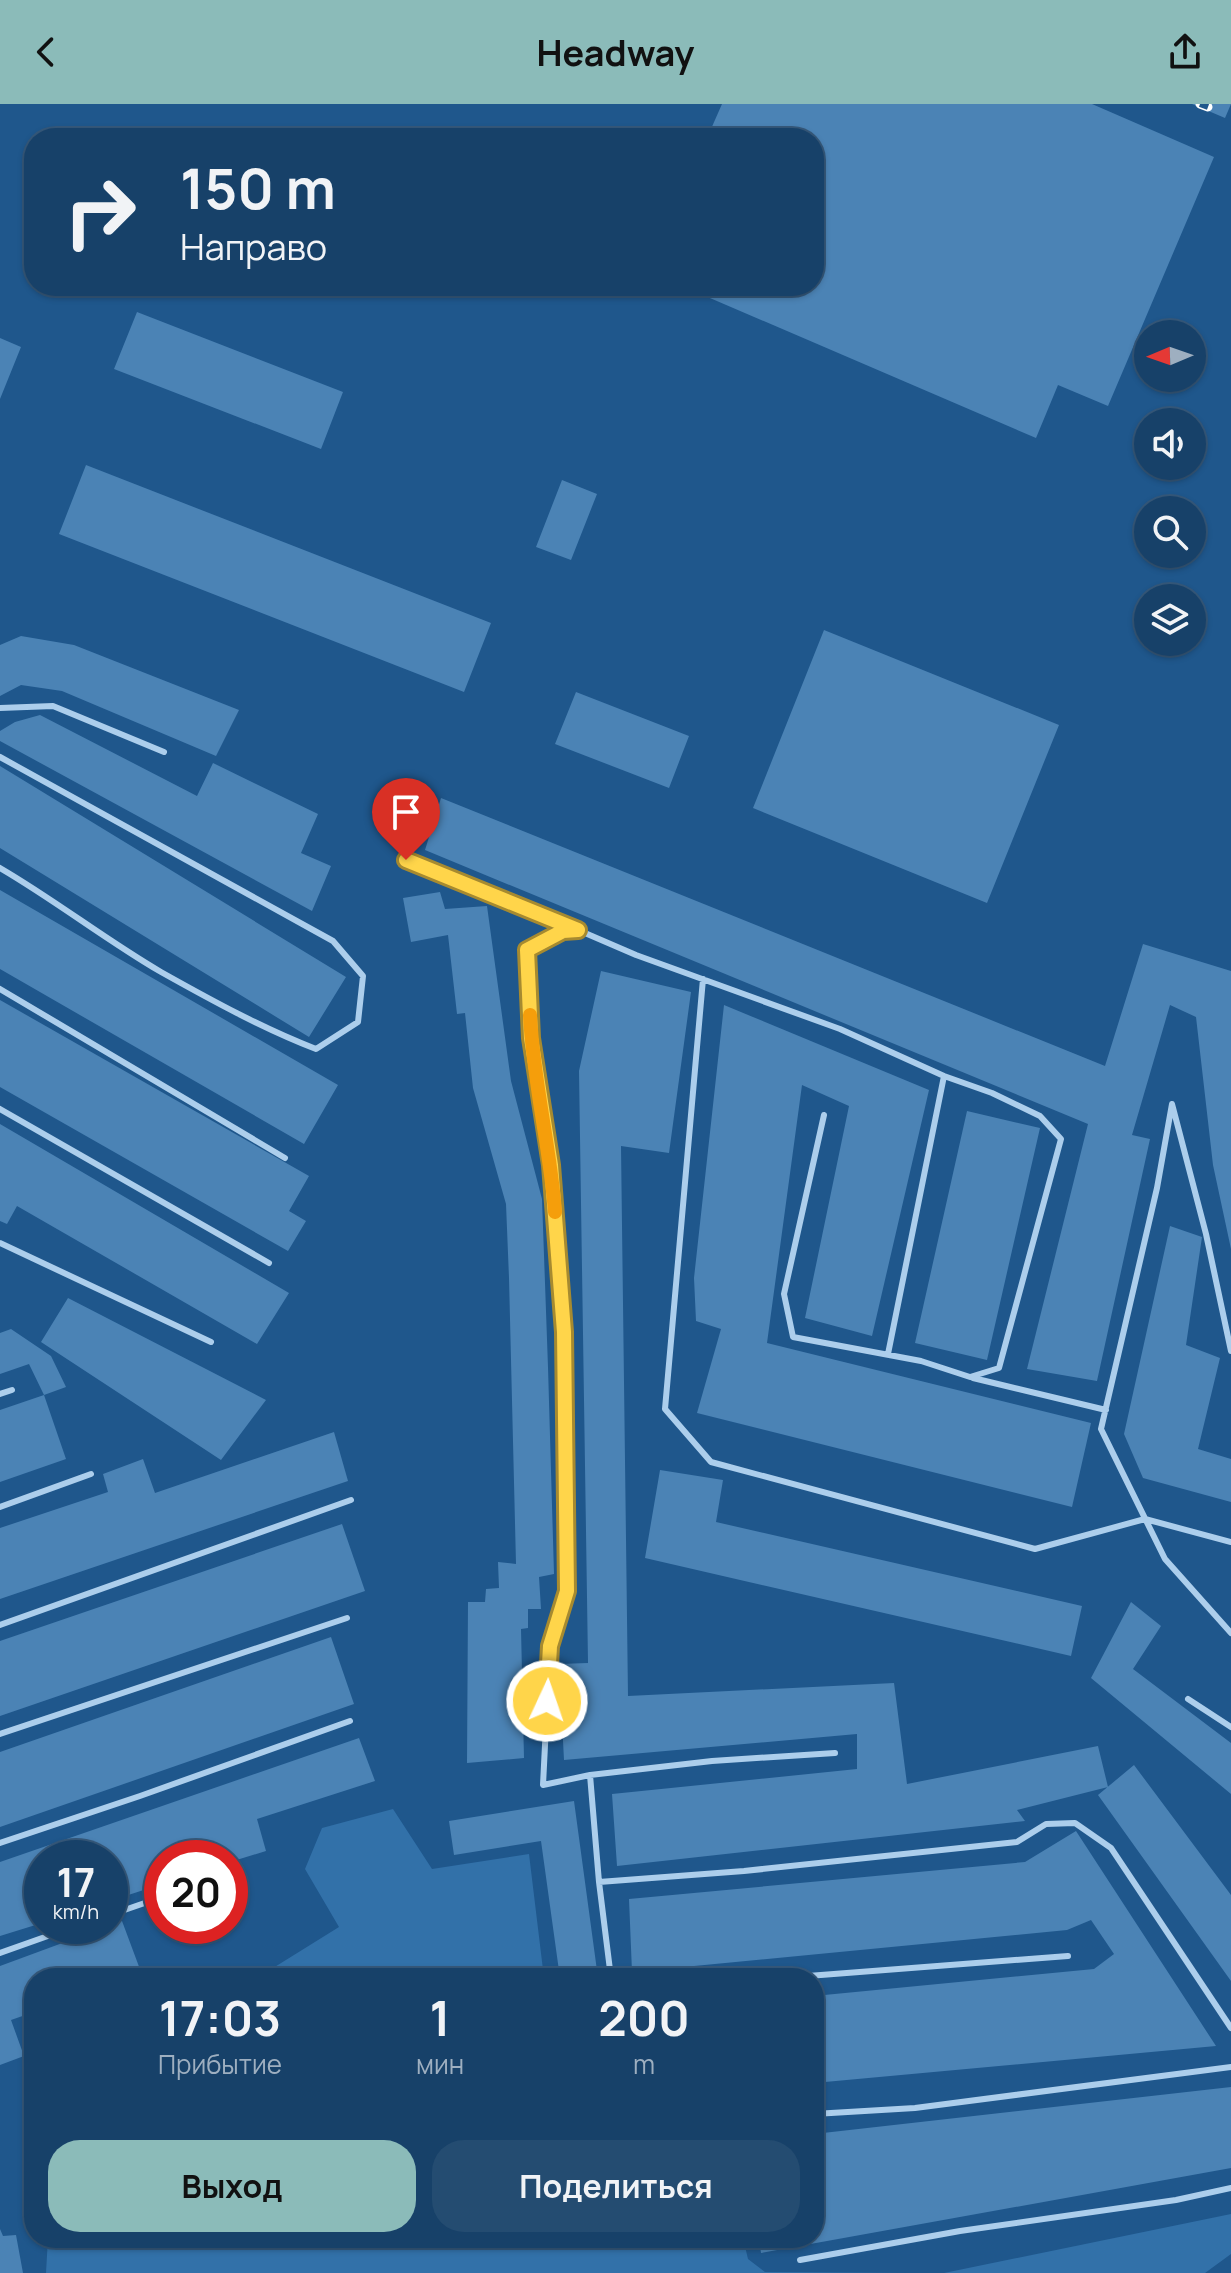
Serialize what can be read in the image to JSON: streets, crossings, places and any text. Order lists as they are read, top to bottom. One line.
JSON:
{"north":"left","page":{"header":"Headway","turn":["150 m","Направо"],"speed":"17 km/h","limit":"20","eta":["17:03","Прибытие","1","мин","200","m"],"buttons":["Выход","Поделиться"]}}
